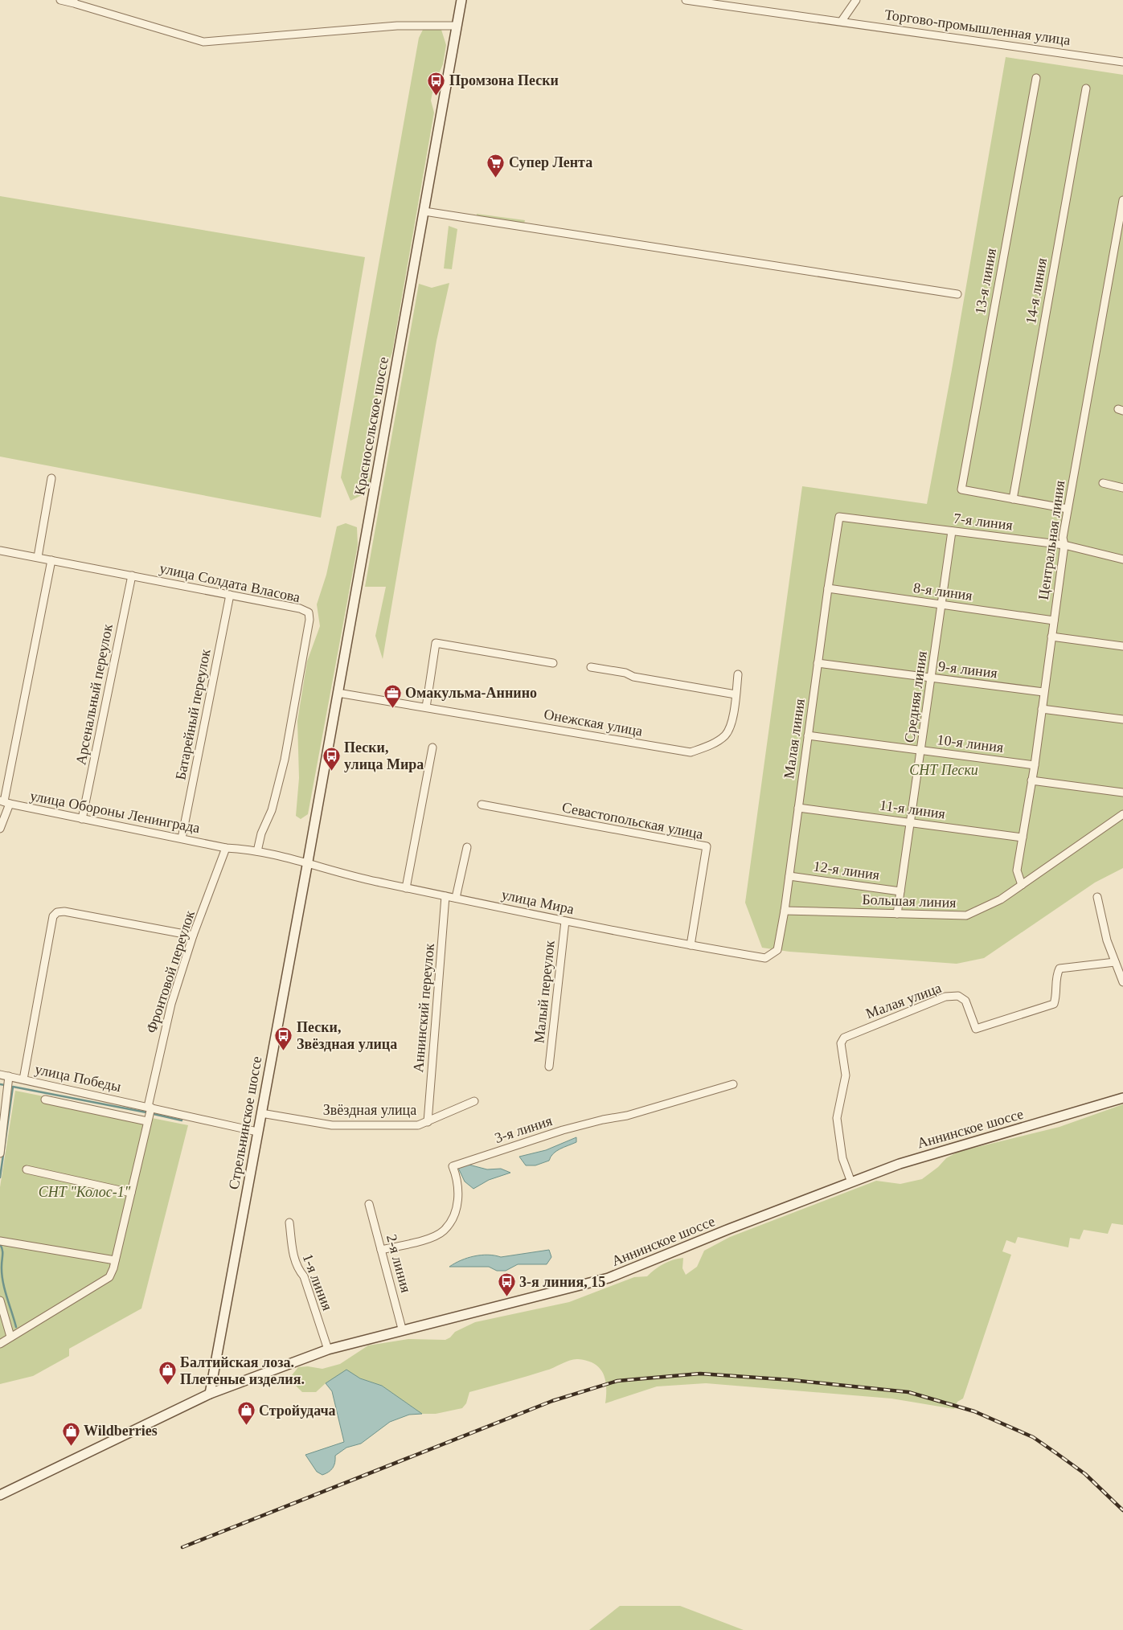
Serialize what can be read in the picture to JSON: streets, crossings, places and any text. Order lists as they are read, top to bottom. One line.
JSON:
{"streets":{"main road":["Красносельское шоссе","Стрельнинское шоссе","Аннинское шоссе"],"street":["Торгово-промышленная улица","13-я линия","14-я линия","7-я линия","Центральная линия","улица Солдата Власова","8-я линия","9-я линия","Арсенальный переулок","Средняя линия","Батарейный переулок","Онежская улица","Малая линия","10-я линия","11-я линия","улица Обороны Ленинграда","Севастопольская улица","12-я линия","Большая линия","улица Мира","Фронтовой переулок","Малый переулок","Малая улица","Аннинский переулок","улица Победы","Звёздная улица","3-я линия","2-я линия","1-я линия"]},"crossings":[["13-я линия","14-я линия"],["Красносельское шоссе","Онежская улица"],["Красносельское шоссе","улица Мира"],["Красносельское шоссе","Стрельнинское шоссе"],["7-я линия","Центральная линия"],["7-я линия","Средняя линия"],["7-я линия","Малая линия"],["Центральная линия","8-я линия"],["Центральная линия","9-я линия"],["Центральная линия","10-я линия"],["Центральная линия","11-я линия"],["Центральная линия","Большая линия"],["улица Солдата Власова","Арсенальный переулок"],["улица Солдата Власова","Батарейный переулок"],["улица Солдата Власова","улица Обороны Ленинграда"],["улица Солдата Власова","улица Мира"],["8-я линия","Средняя линия"],["8-я линия","Малая линия"],["9-я линия","Средняя линия"],["9-я линия","Малая линия"],["Арсенальный переулок","улица Обороны Ленинграда"],["Средняя линия","10-я линия"],["Средняя линия","11-я линия"],["Средняя линия","12-я линия"],["Средняя линия","Большая линия"],["Батарейный переулок","улица Обороны Ленинграда"],["Малая линия","10-я линия"],["Малая линия","11-я линия"],["Малая линия","12-я линия"],["Малая линия","Большая линия"],["Малая линия","улица Мира"],["улица Обороны Ленинграда","улица Мира"],["улица Обороны Ленинграда","Фронтовой переулок"],["Севастопольская улица","улица Мира"],["улица Мира","Малый переулок"],["улица Мира","Аннинский переулок"],["улица Мира","Стрельнинское шоссе"],["Фронтовой переулок","улица Победы"],["Малая улица","Аннинское шоссе"],["Аннинский переулок","Звёздная улица"],["улица Победы","Стрельнинское шоссе"],["Звёздная улица","Стрельнинское шоссе"],["Стрельнинское шоссе","Аннинское шоссе"],["Аннинское шоссе","2-я линия"],["Аннинское шоссе","1-я линия"],["3-я линия","2-я линия"]],"parks":["СНТ Пески","СНТ \"Колос-1\""],"places":{"bus stop":["Промзона Пески","Пески, улица Мира","Пески, Звёздная улица","3-я линия, 15"],"supermarket":["Супер Лента"],"office":["Омакульма-Аннино"],"shop":["Балтийская лоза. Плетеные изделия.","Стройудача","Wildberries"]}}
